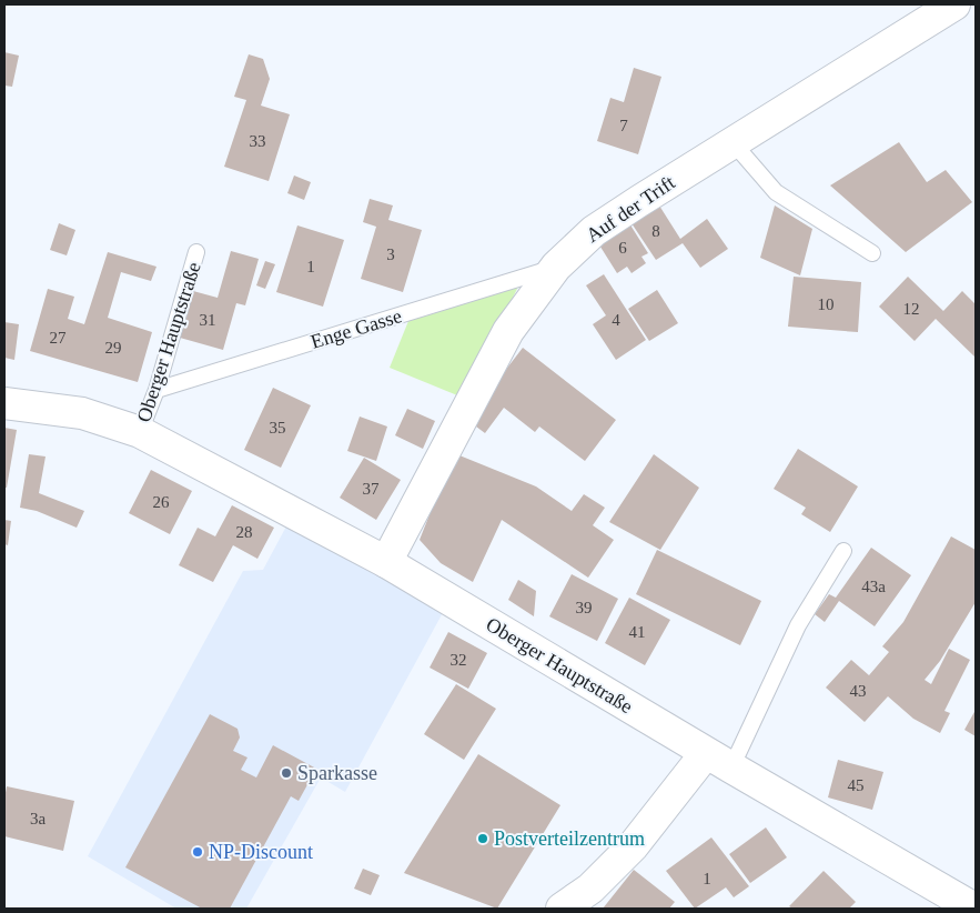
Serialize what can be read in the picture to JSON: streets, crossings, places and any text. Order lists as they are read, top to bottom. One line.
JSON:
{"streets":{"street":["Auf der Trift","Oberger Hauptstraße"],"lane":["Enge Gasse"]},"crossings":[["Auf der Trift","Enge Gasse"],["Auf der Trift","Oberger Hauptstraße"],["Enge Gasse","Oberger Hauptstraße"]],"places":["Sparkasse","Postverteilzentrum","NP-Discount"],"house_numbers":["7","33","8","6","3","1","10","12","31","4","27","29","35","37","26","28","43a","39","41","32","43","45","3a","1"]}
